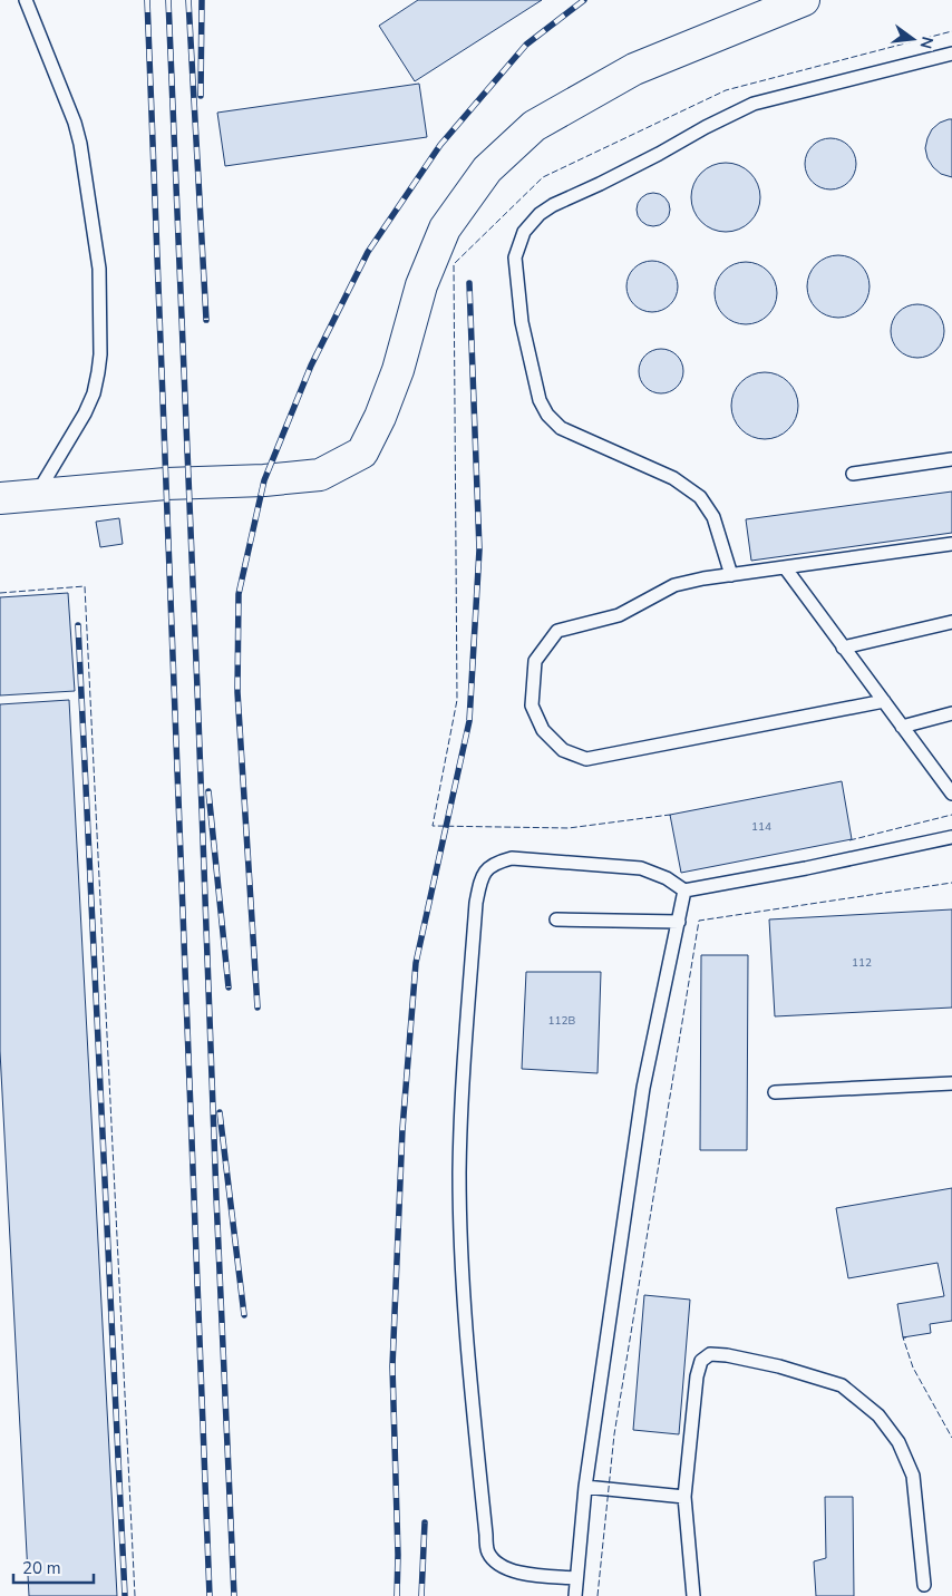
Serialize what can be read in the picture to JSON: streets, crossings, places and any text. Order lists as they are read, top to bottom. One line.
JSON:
{"house_numbers":["114","112","112В"],"scale_bar":"20 m","north":"right"}
